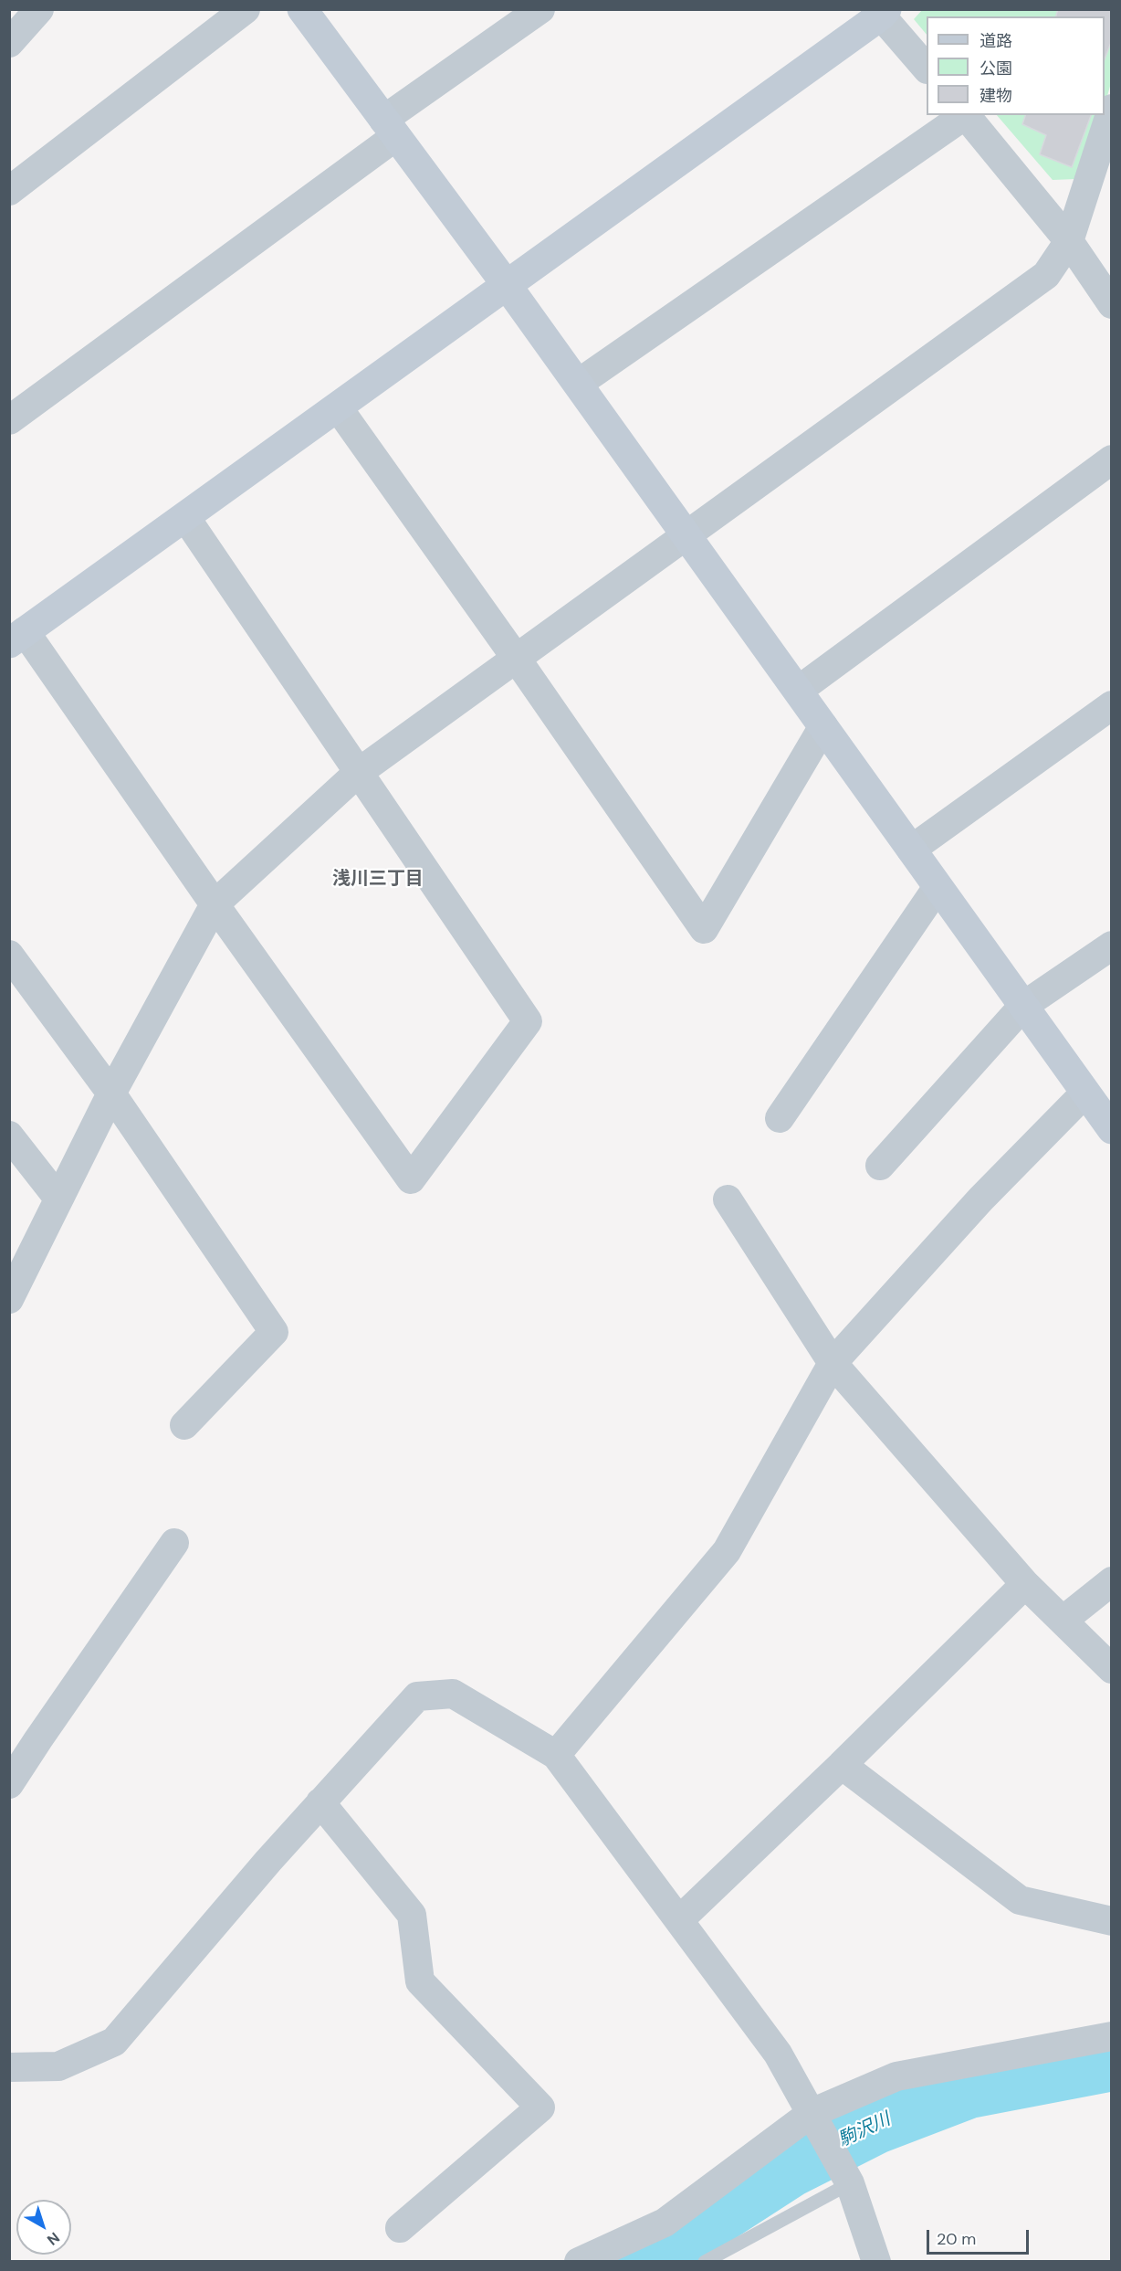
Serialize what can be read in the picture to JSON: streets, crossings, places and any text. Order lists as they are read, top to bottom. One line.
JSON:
{"districts":["浅川三丁目"],"water":["駒沢川"],"legend":["道路","公園","建物"],"scale_bar":"20 m","north":"bottom right"}
